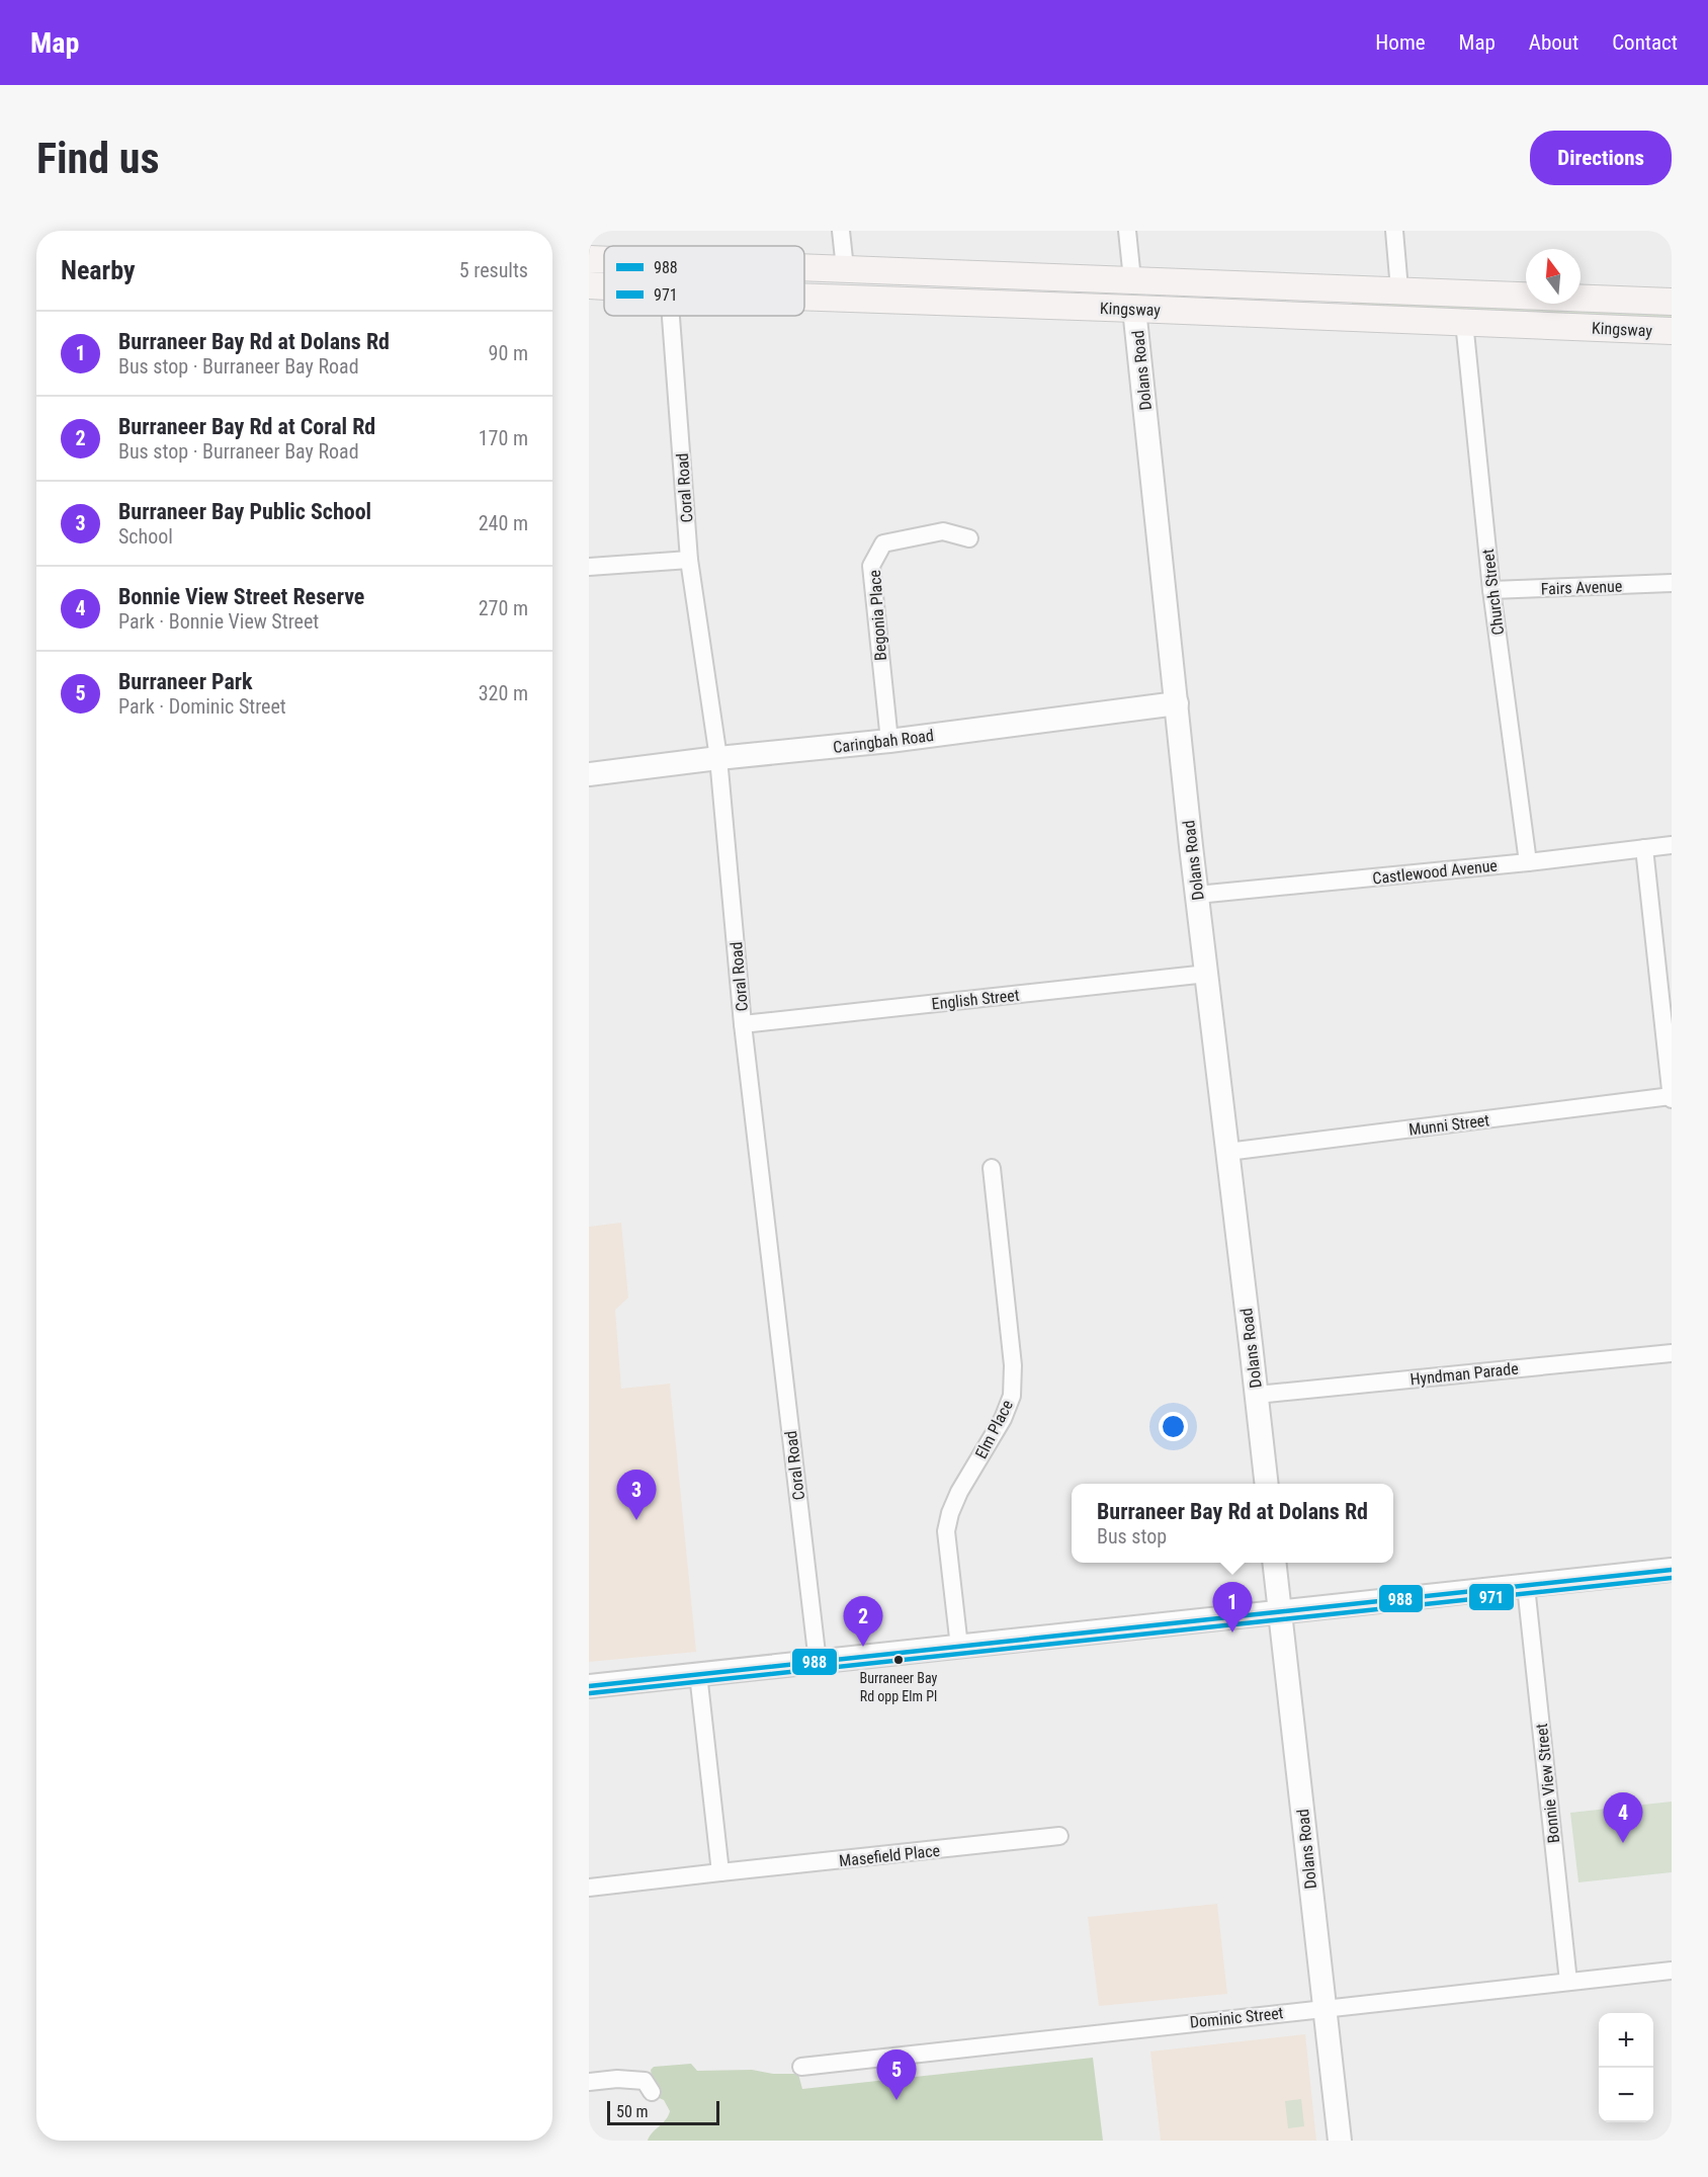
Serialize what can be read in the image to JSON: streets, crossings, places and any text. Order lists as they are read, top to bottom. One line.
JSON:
{"streets":{"main road":["Kingsway","Dolans Road"],"street":["Coral Road","Fairs Avenue","Church Street","Begonia Place","Caringbah Road","Castlewood Avenue","English Street","Munni Street","Hyndman Parade","Elm Place","Bonnie View Street","Masefield Place","Dominic Street"]},"crossings":[["Kingsway","Dolans Road"],["Kingsway","Church Street"],["Dolans Road","Caringbah Road"],["Dolans Road","Castlewood Avenue"],["Dolans Road","English Street"],["Dolans Road","Munni Street"],["Dolans Road","Hyndman Parade"],["Dolans Road","Dominic Street"],["Coral Road","Caringbah Road"],["Coral Road","English Street"],["Fairs Avenue","Church Street"],["Church Street","Castlewood Avenue"],["Begonia Place","Caringbah Road"],["Bonnie View Street","Dominic Street"]],"places":["Burraneer Bay Rd opp Elm Pl"],"lines":["transit line 988","transit line 971"],"legend":["988","971"],"scale_bar":"50 m","north":"top","page":{"header":"Map","nav":["Home","Map","About","Contact"],"buttons":"Directions","title":"Find us","heading":["Nearby","5 results"],"list":[{"mark":"1","name":"Burraneer Bay Rd at Dolans Rd","note":"Bus stop · Burraneer Bay Road","value":"90 m"},{"mark":"2","name":"Burraneer Bay Rd at Coral Rd","note":"Bus stop · Burraneer Bay Road","value":"170 m"},{"mark":"3","name":"Burraneer Bay Public School","note":"School","value":"240 m"},{"mark":"4","name":"Bonnie View Street Reserve","note":"Park · Bonnie View Street","value":"270 m"},{"mark":"5","name":"Burraneer Park","note":"Park · Dominic Street","value":"320 m"}],"pins":["3","1","2","4","5"],"popup":["Burraneer Bay Rd at Dolans Rd","Bus stop"],"map_buttons":["+","−"],"scale":"50 m"}}
